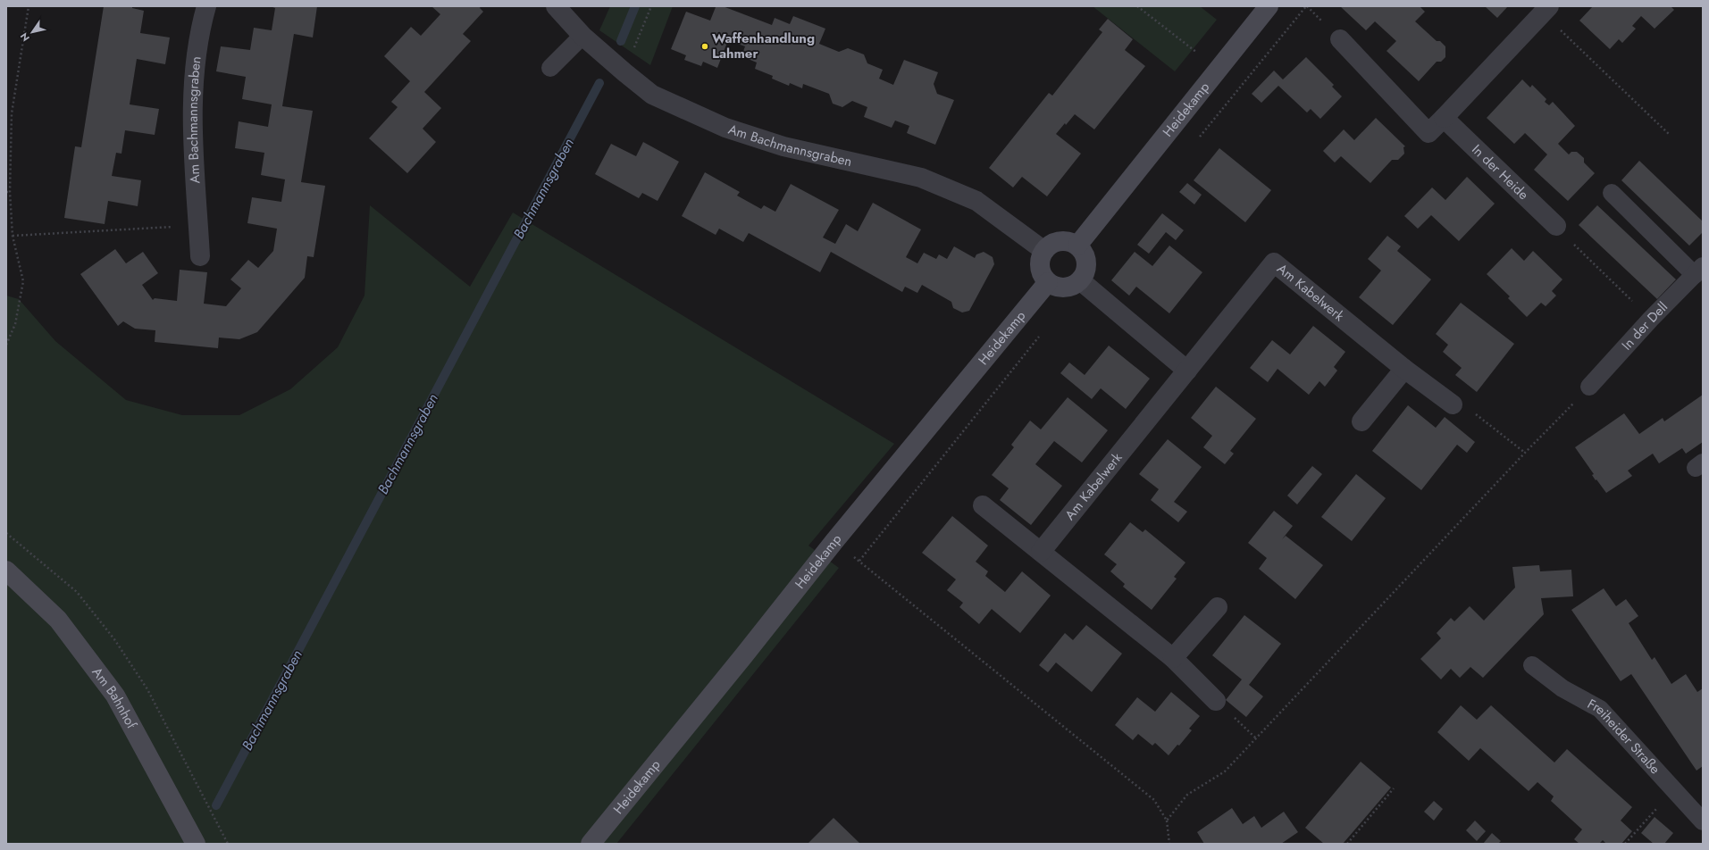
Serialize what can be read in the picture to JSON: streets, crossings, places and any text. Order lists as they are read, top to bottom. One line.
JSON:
{"streets":{"street":["Heidekamp","Am Bachmannsgraben","In der Heide","Am Kabelwerk","Am Bahnhof"],"lane":["In der Dell","Freiheider Straße"]},"crossings":[["Heidekamp","Am Bachmannsgraben"]],"water":["Bachmannsgraben"],"places":["Waffenhandlung Lahmer"],"north":"bottom left"}
